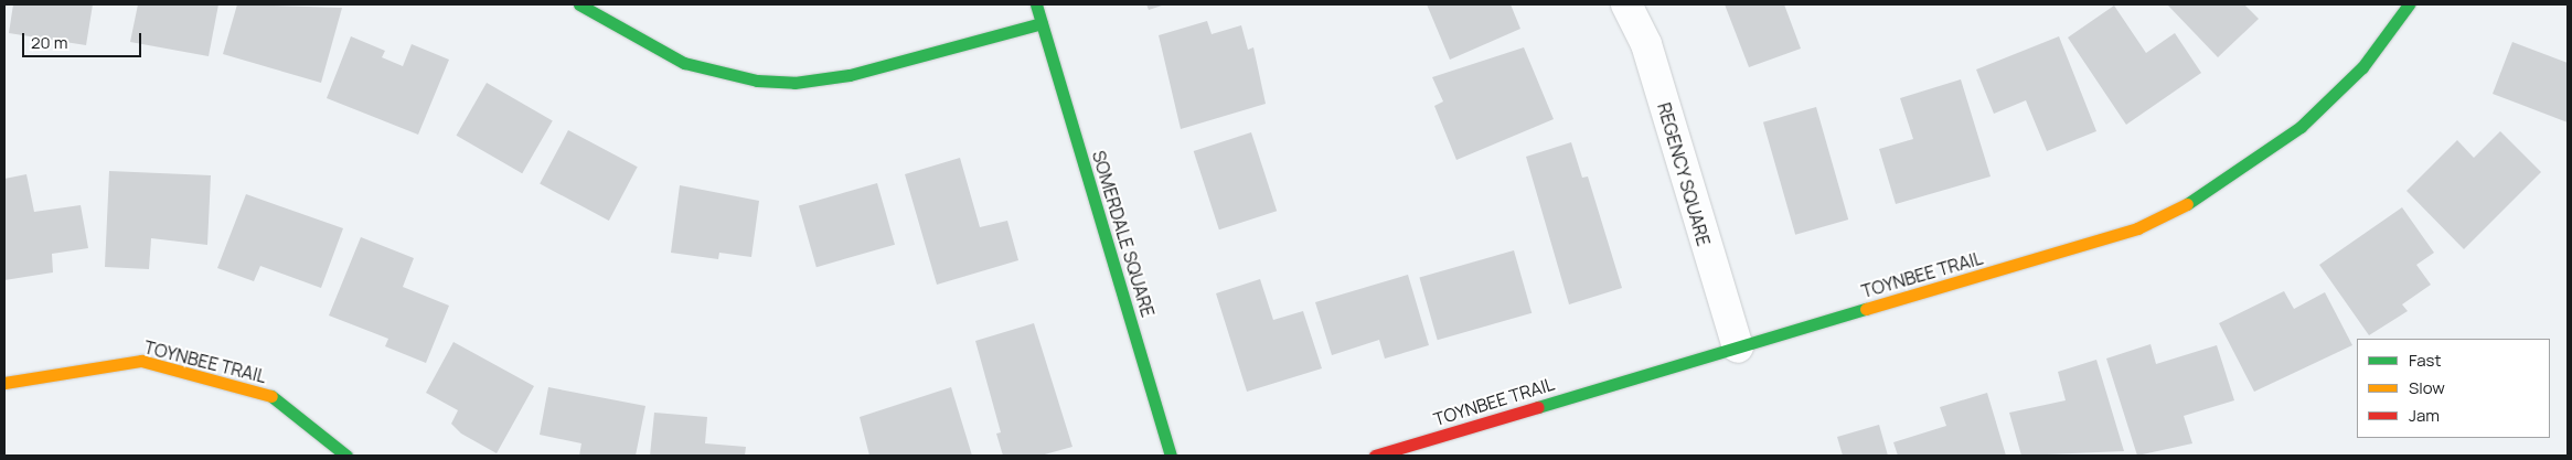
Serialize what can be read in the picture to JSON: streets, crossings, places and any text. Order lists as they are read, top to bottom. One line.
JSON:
{"streets":{"street":["REGENCY SQUARE","SOMERDALE SQUARE","TOYNBEE TRAIL"]},"crossings":[["REGENCY SQUARE","TOYNBEE TRAIL"]],"legend":["Fast","Slow","Jam"],"scale_bar":"20 m"}
